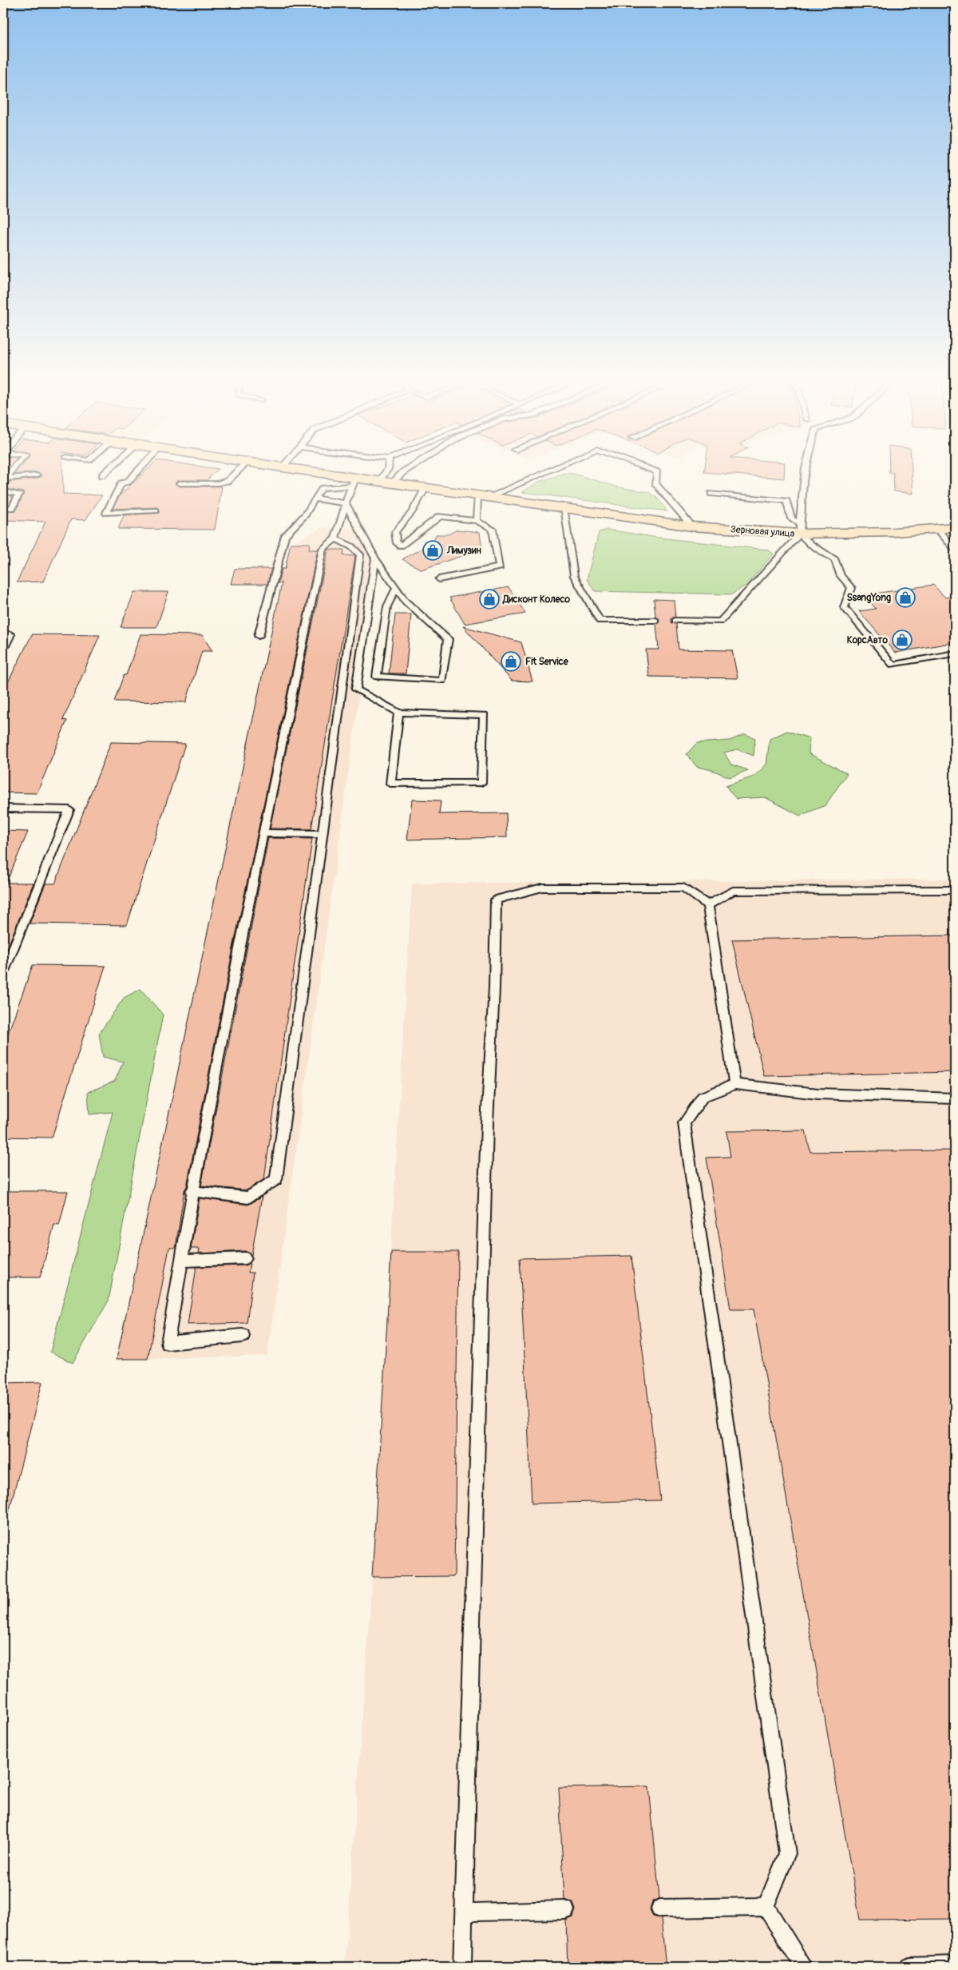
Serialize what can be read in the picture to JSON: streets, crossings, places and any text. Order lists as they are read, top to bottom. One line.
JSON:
{"streets":{"main road":["Зерновая улица"]},"places":{"shop":["Лимузин","SsangYong","Дисконт Колесо","КорсАвто","Fit Service"]}}
